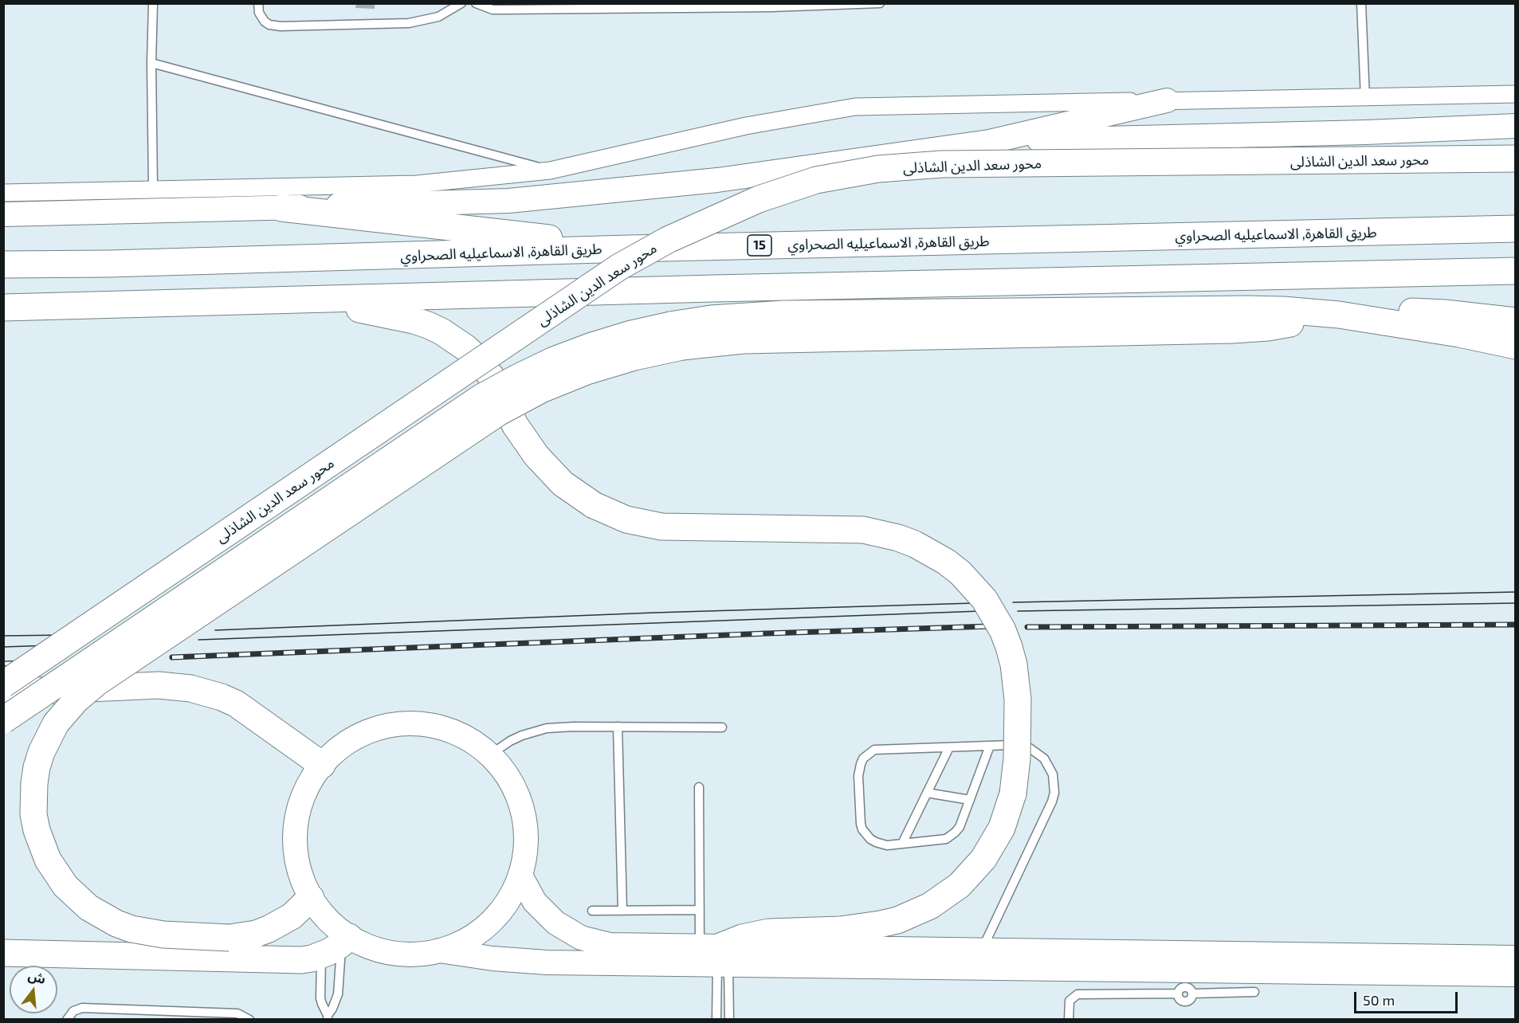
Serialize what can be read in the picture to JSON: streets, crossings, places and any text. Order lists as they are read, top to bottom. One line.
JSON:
{"streets":{"highway":["محور سعد الدين الشاذلى","طريق القاهرة, الاسماعيليه الصحراوي","15"]},"scale_bar":"50 m","north":"top"}
